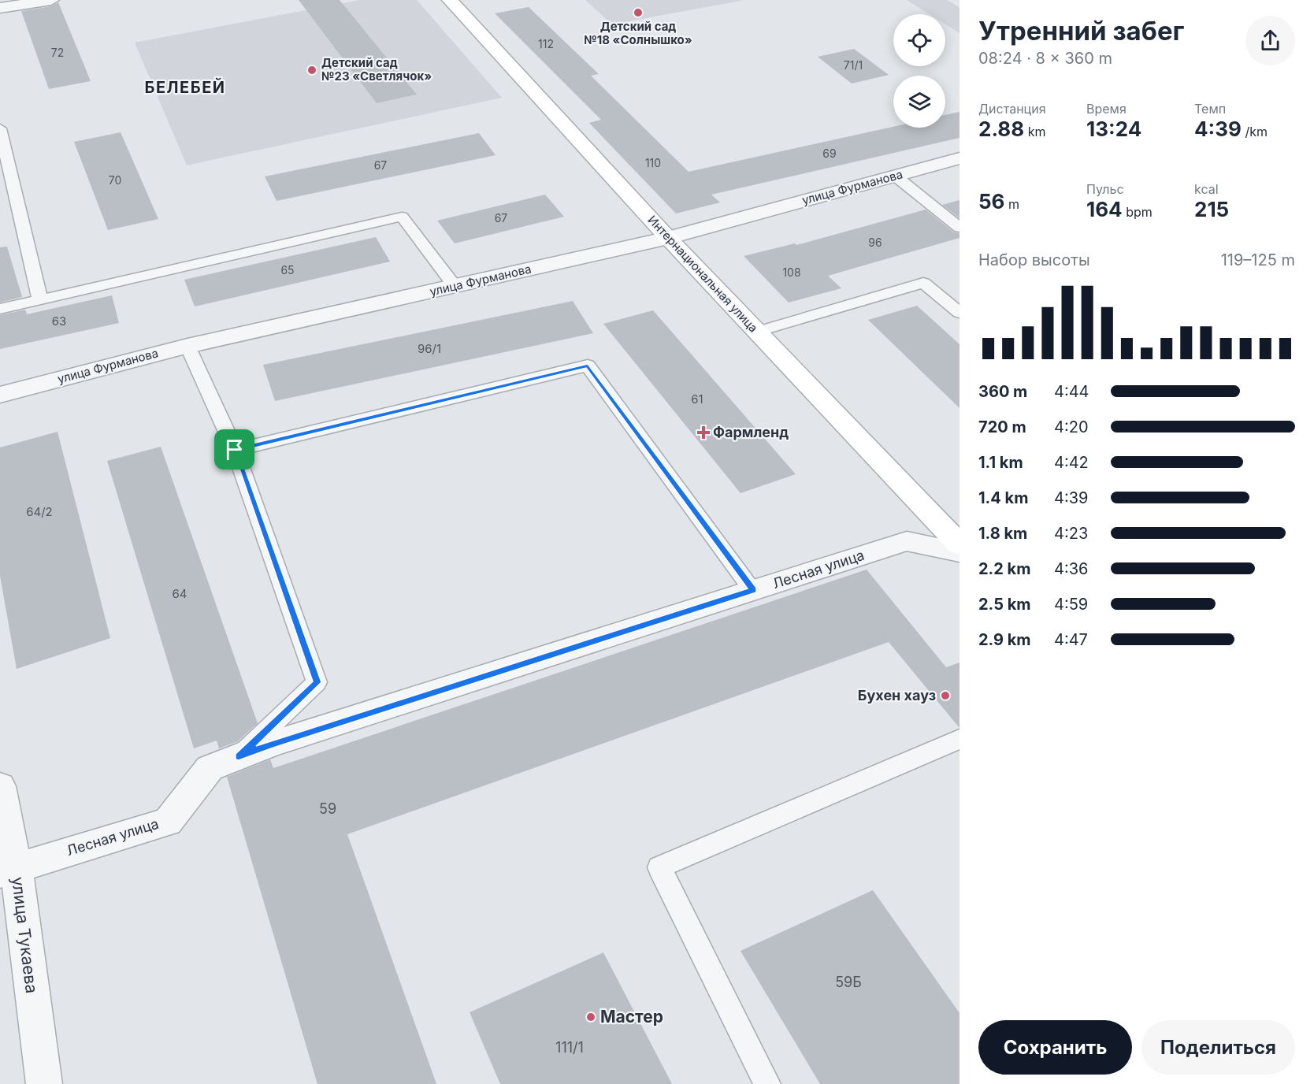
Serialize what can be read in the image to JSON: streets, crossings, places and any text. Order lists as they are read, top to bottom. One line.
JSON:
{"streets":{"street":["улица Фурманова","Интернациональная улица","Лесная улица","улица Тукаева"]},"crossings":[["улица Фурманова","Интернациональная улица"],["Лесная улица","улица Тукаева"]],"districts":["БЕЛЕБЕЙ"],"places":{"other":["Детский сад №18 «Солнышко»","Детский сад №23 «Светлячок»","Бухен хауз","Мастер"],"health":["Фармленд"]},"house_numbers":["112","72","71/1","69","110","67","70","67","96","65","108","63","96/1","61","64/2","64","59","59Б","111/1"],"page":{"heading":["Утренний забег","08:24 · 8 × 360 m"],"stats":[["Дистанция","2.88 km"],["Время","13:24"],["Темп","4:39 /km"],["56 m"],["Пульс","164 bpm"],["kcal","215"]],"chart":["Набор высоты","119–125 m"],"list":[{"name":"360 m","note":"4:44"},{"name":"720 m","note":"4:20"},{"name":"1.1 km","note":"4:42"},{"name":"1.4 km","note":"4:39"},{"name":"1.8 km","note":"4:23"},{"name":"2.2 km","note":"4:36"},{"name":"2.5 km","note":"4:59"},{"name":"2.9 km","note":"4:47"}],"buttons":["Сохранить","Поделиться"]}}
